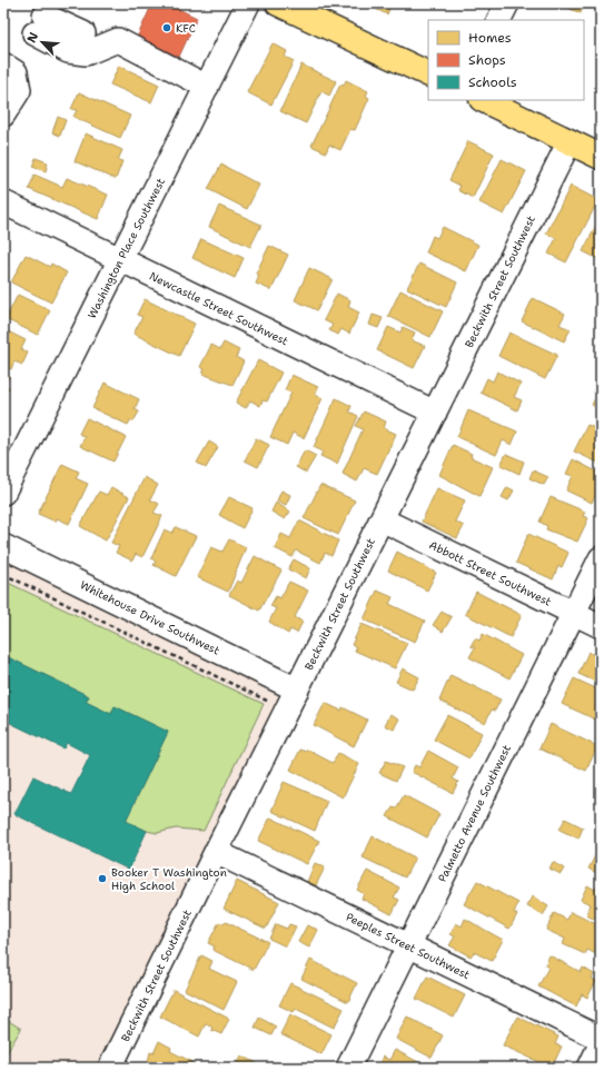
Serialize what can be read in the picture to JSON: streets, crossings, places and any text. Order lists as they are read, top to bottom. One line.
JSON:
{"streets":{"street":["Washington Place Southwest","Beckwith Street Southwest","Newcastle Street Southwest","Abbott Street Southwest","Whitehouse Drive Southwest","Palmetto Avenue Southwest","Peeples Street Southwest"]},"crossings":[["Washington Place Southwest","Newcastle Street Southwest"],["Beckwith Street Southwest","Newcastle Street Southwest"],["Beckwith Street Southwest","Abbott Street Southwest"],["Beckwith Street Southwest","Whitehouse Drive Southwest"],["Beckwith Street Southwest","Peeples Street Southwest"],["Abbott Street Southwest","Palmetto Avenue Southwest"],["Palmetto Avenue Southwest","Peeples Street Southwest"]],"places":["KFC","Booker T Washington High School"],"legend":["Homes","Shops","Schools"],"north":"top left"}
